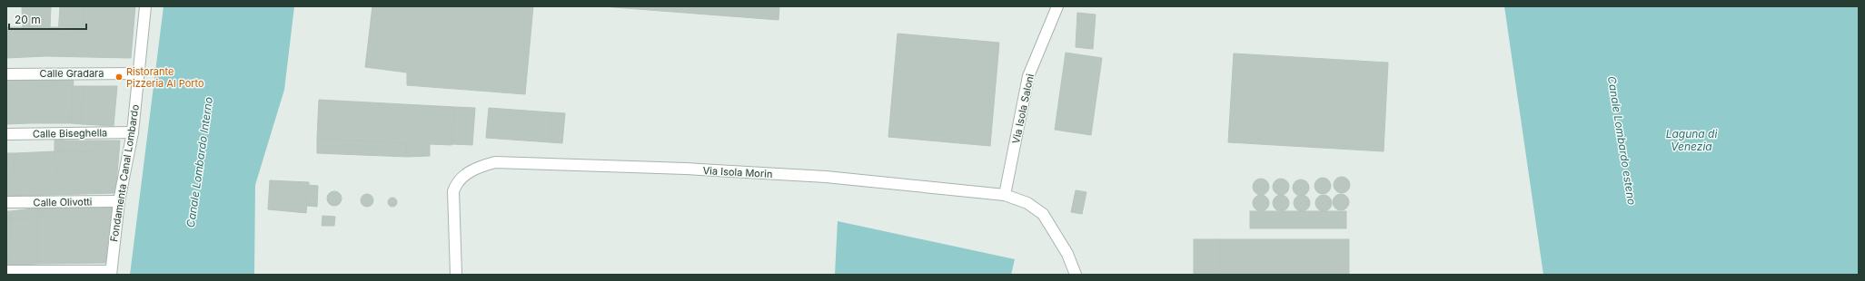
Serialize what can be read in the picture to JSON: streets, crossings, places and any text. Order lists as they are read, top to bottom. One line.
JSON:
{"streets":{"street":["Calle Gradara","Via Isola Saloni","Calle Biseghella","Via Isola Morin","Fondamenta Canal Lombardo","Calle Olivotti"]},"crossings":[["Calle Gradara","Fondamenta Canal Lombardo"],["Via Isola Saloni","Via Isola Morin"],["Calle Biseghella","Fondamenta Canal Lombardo"],["Fondamenta Canal Lombardo","Calle Olivotti"]],"water":["Laguna di Venezia","Canale Lombardo esteno","Canale Lombardo Interno"],"places":["Ristorante Pizzeria Al Porto"],"scale_bar":"20 m"}
